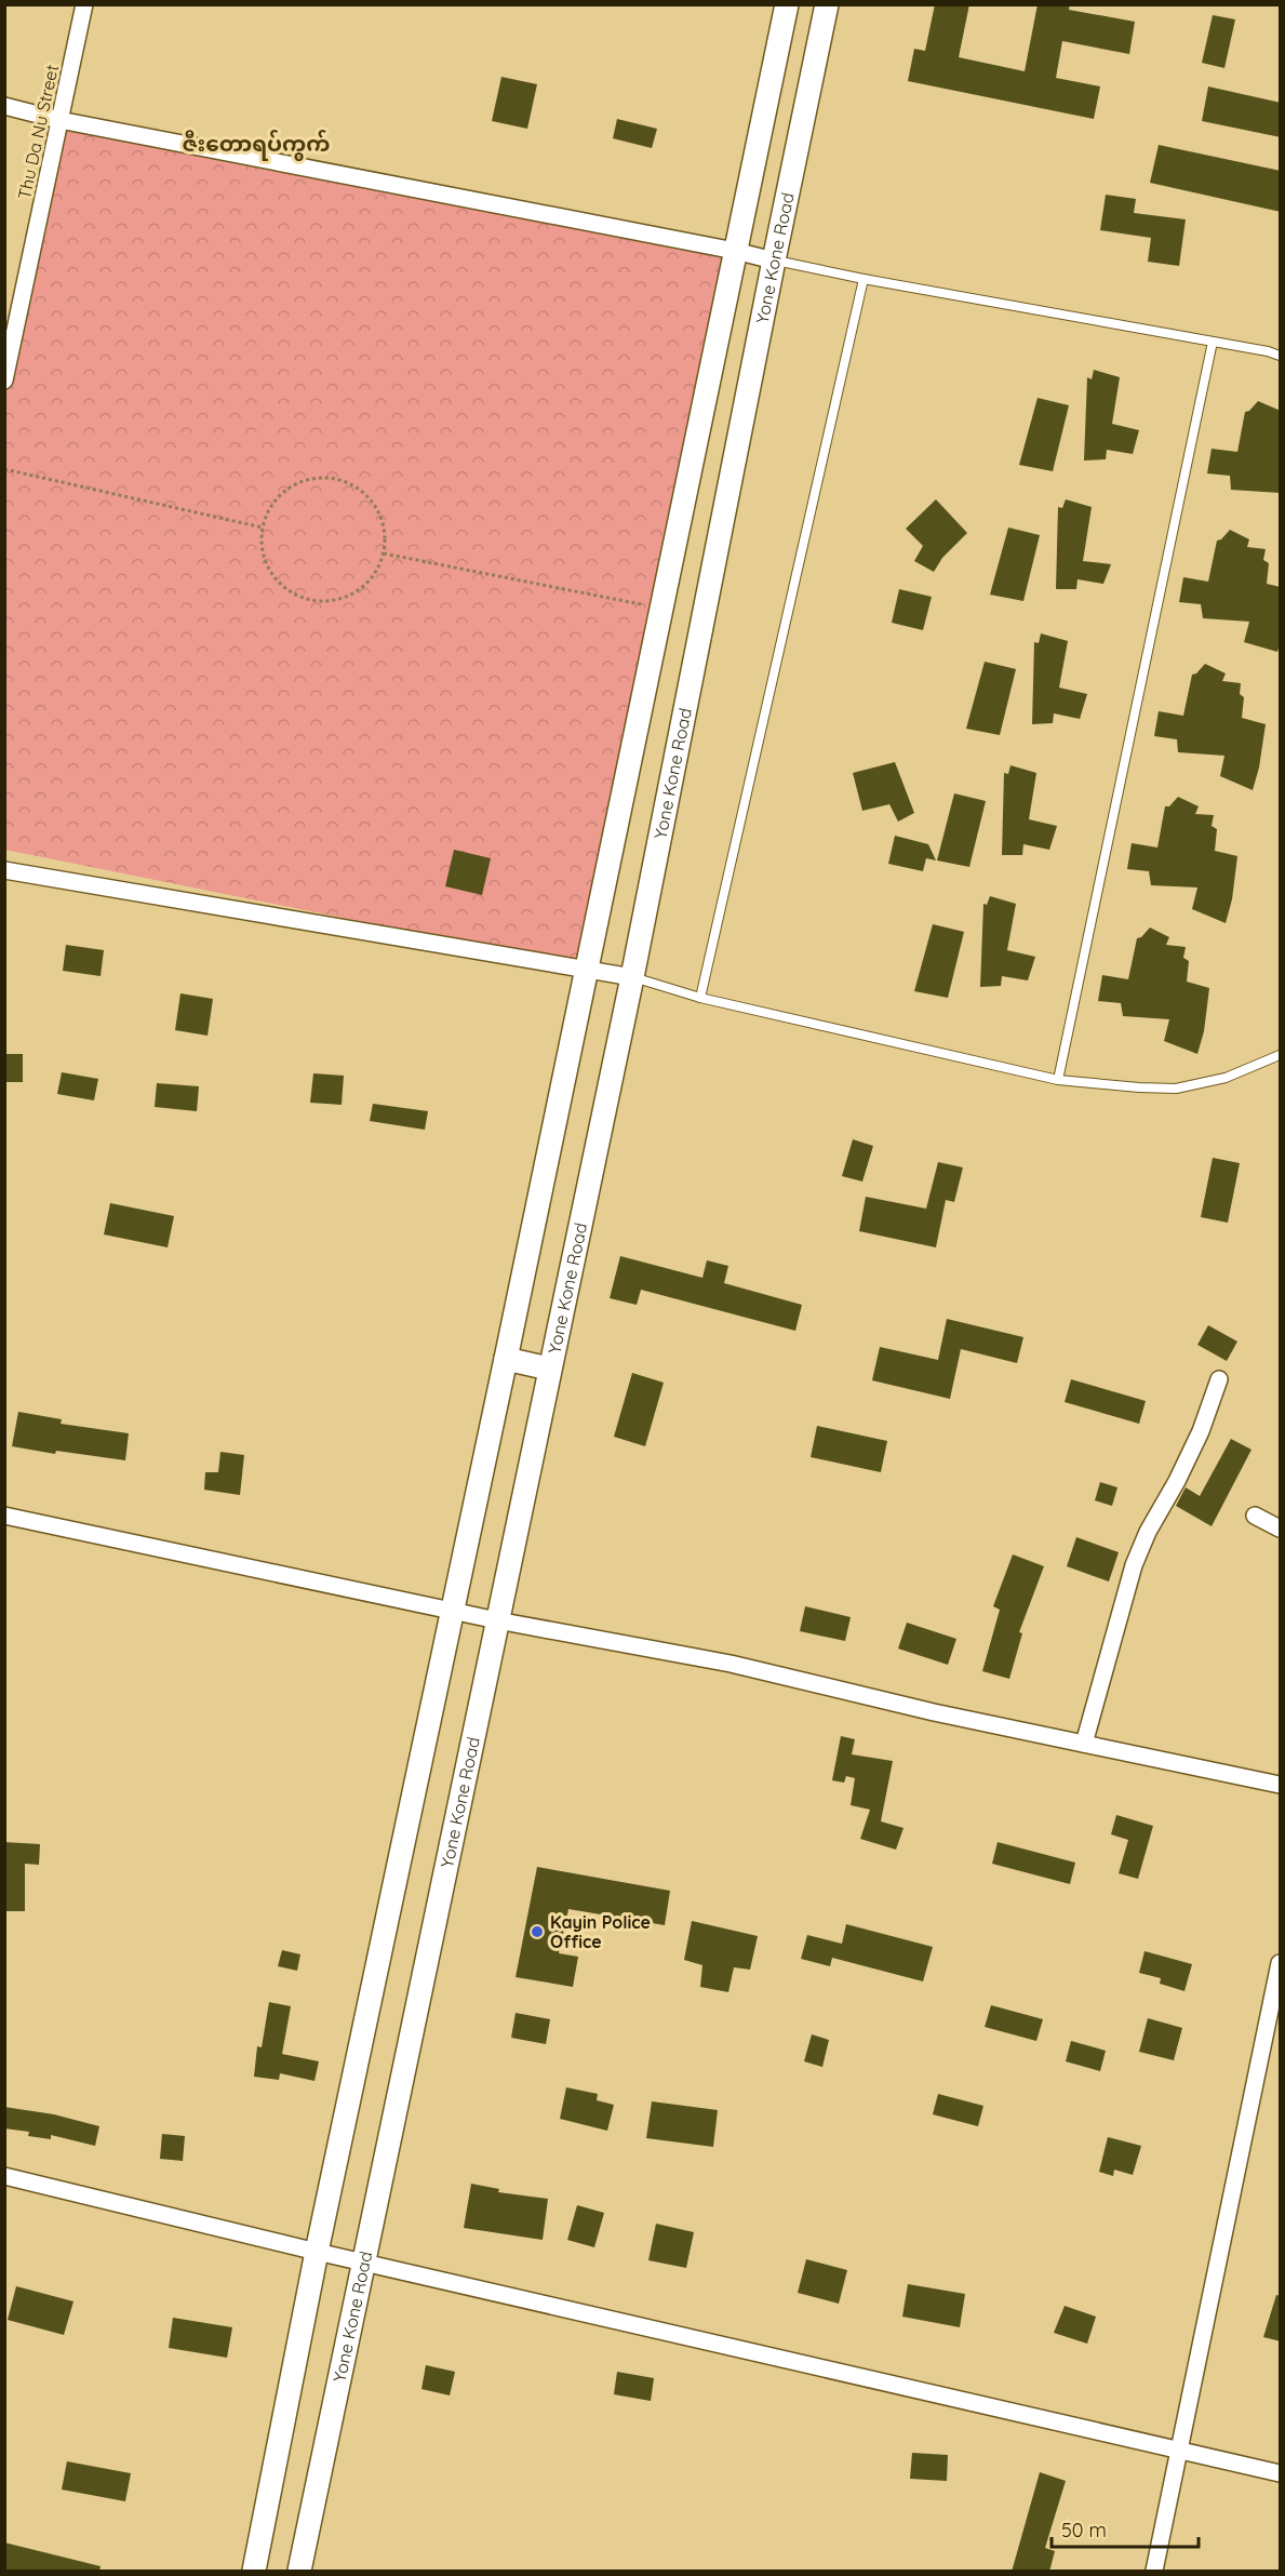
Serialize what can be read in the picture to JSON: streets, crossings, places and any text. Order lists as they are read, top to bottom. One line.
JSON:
{"streets":{"street":["Thu Da Nu Street","Yone Kone Road"]},"districts":["ဇီးတောရပ်ကွက်"],"places":["Kayin Police Office"],"scale_bar":"50 m"}
